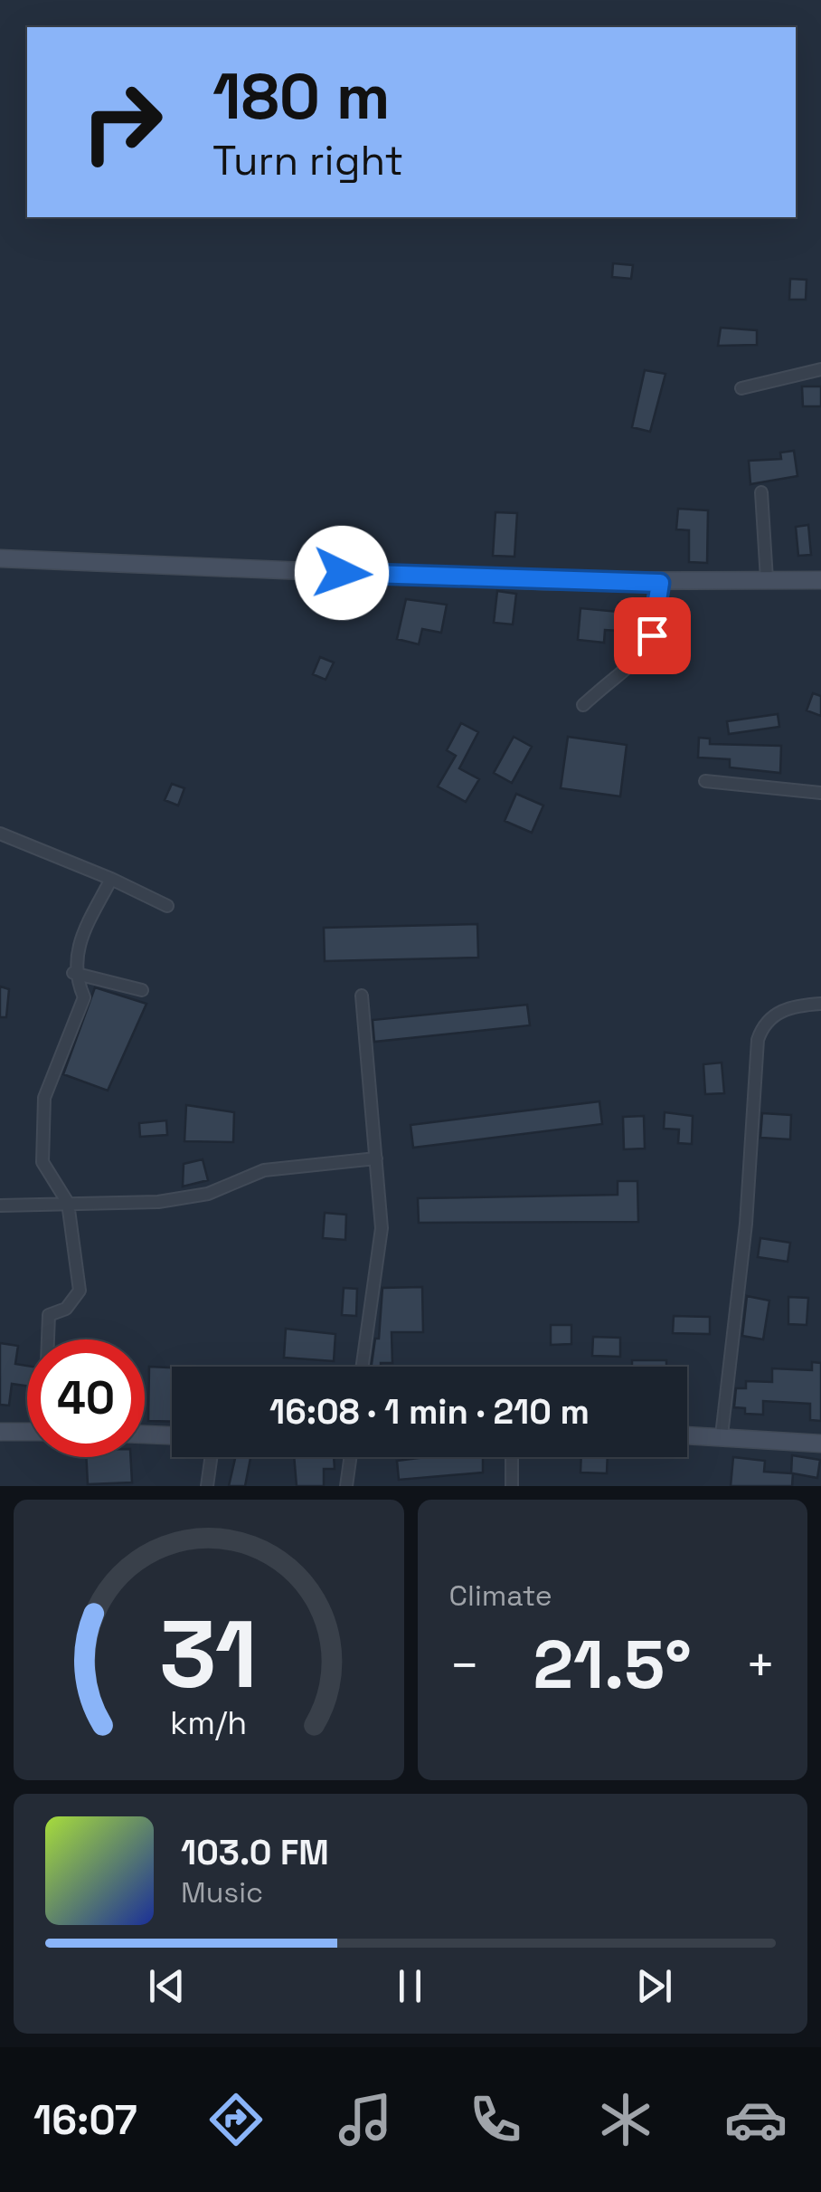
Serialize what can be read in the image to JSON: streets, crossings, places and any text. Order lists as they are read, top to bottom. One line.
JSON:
{"page":{"turn":["180 m","Turn right"],"limit":"40","trip":"16:08 · 1 min · 210 m","tile":"Climate","heat":["−","21.5°","+"],"song":["103.0 FM","Music"],"tabs":"16:07","gauge":["31","km/h"]}}
